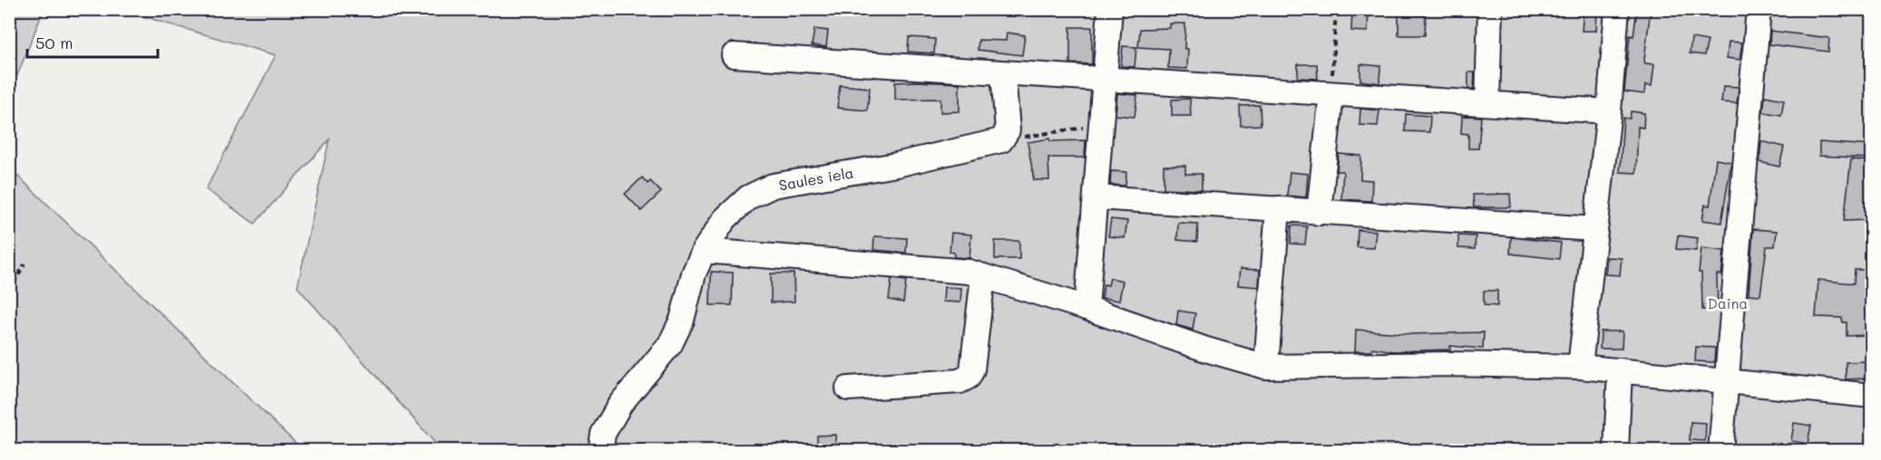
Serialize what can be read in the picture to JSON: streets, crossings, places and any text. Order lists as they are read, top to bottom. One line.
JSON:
{"streets":{"street":["Saules iela"]},"parks":["Daina"],"scale_bar":"50 m"}
